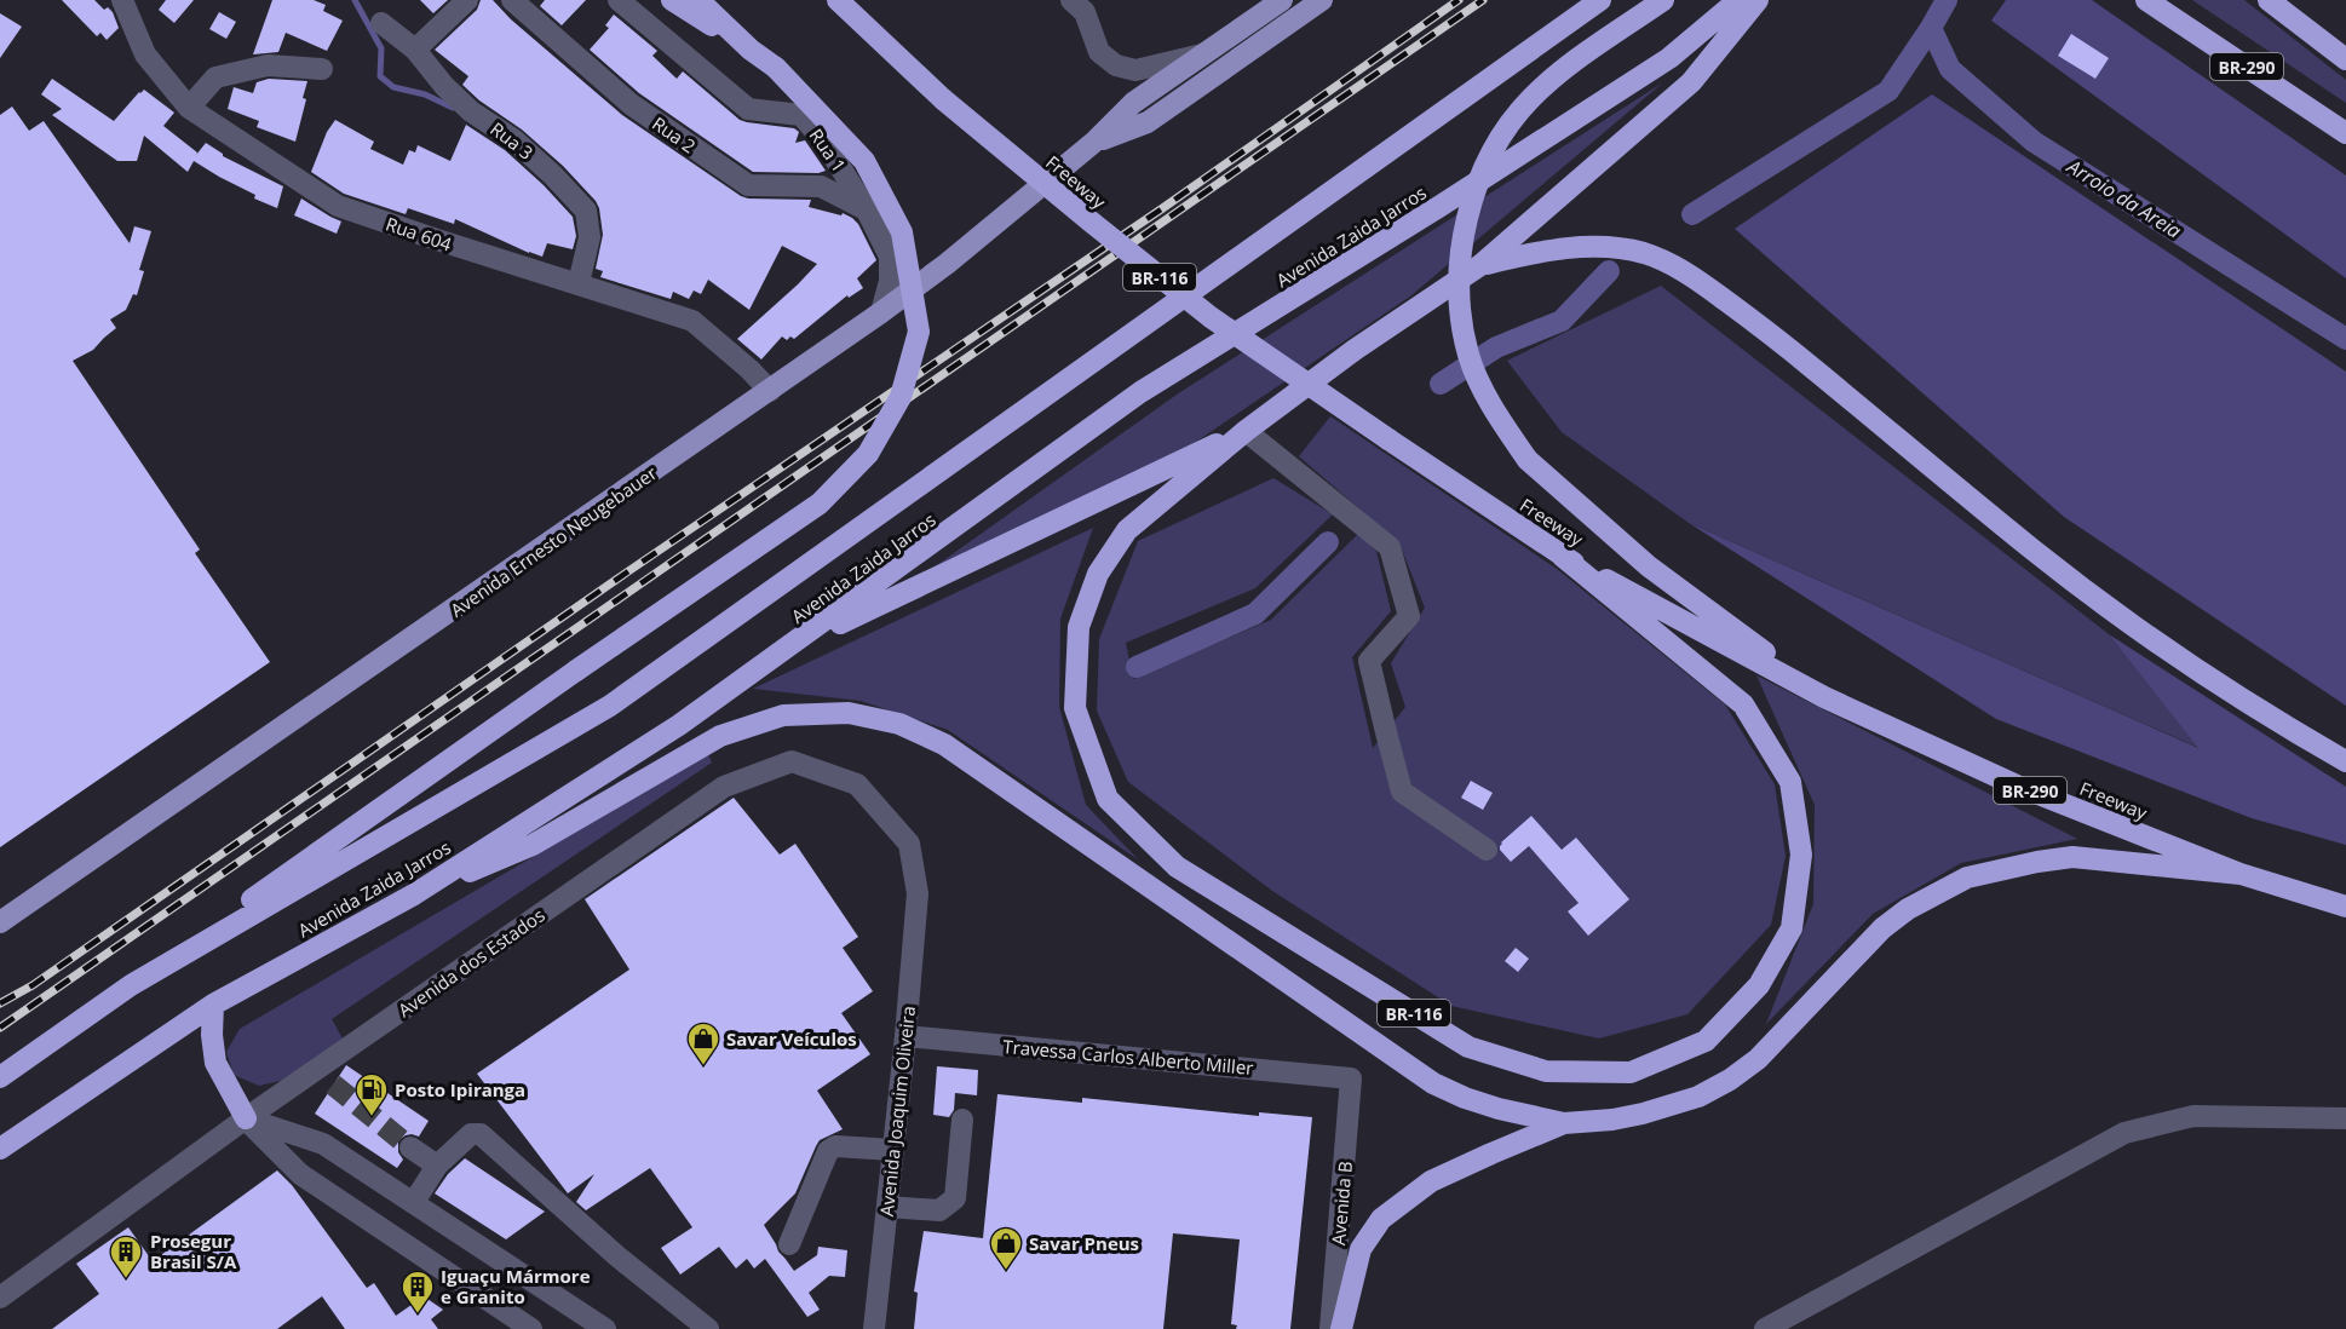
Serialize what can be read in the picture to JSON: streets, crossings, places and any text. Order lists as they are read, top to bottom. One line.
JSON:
{"streets":{"highway":["BR-290","Freeway","Avenida Zaida Jarros","BR-116"],"main road":["Avenida Ernesto Neugebauer"],"street":["Rua 2","Rua 3","Rua 1","Rua 604","Avenida dos Estados","Travessa Carlos Alberto Miller","Avenida Joaquim Oliveira","Avenida B"]},"crossings":[["Rua 2","Rua 1"],["Rua 3","Rua 604"],["Rua 1","Avenida Ernesto Neugebauer"],["Freeway","BR-116"],["Rua 604","Avenida Ernesto Neugebauer"],["Avenida dos Estados","Avenida Joaquim Oliveira"],["Travessa Carlos Alberto Miller","Avenida Joaquim Oliveira"],["Travessa Carlos Alberto Miller","Avenida B"]],"water":["Arroio da Areia"],"places":{"shop":["Savar Veículos","Savar Pneus"],"fuel station":["Posto Ipiranga"],"building":["Prosegur Brasil S/A","Iguaçu Mármore e Granito"]}}
